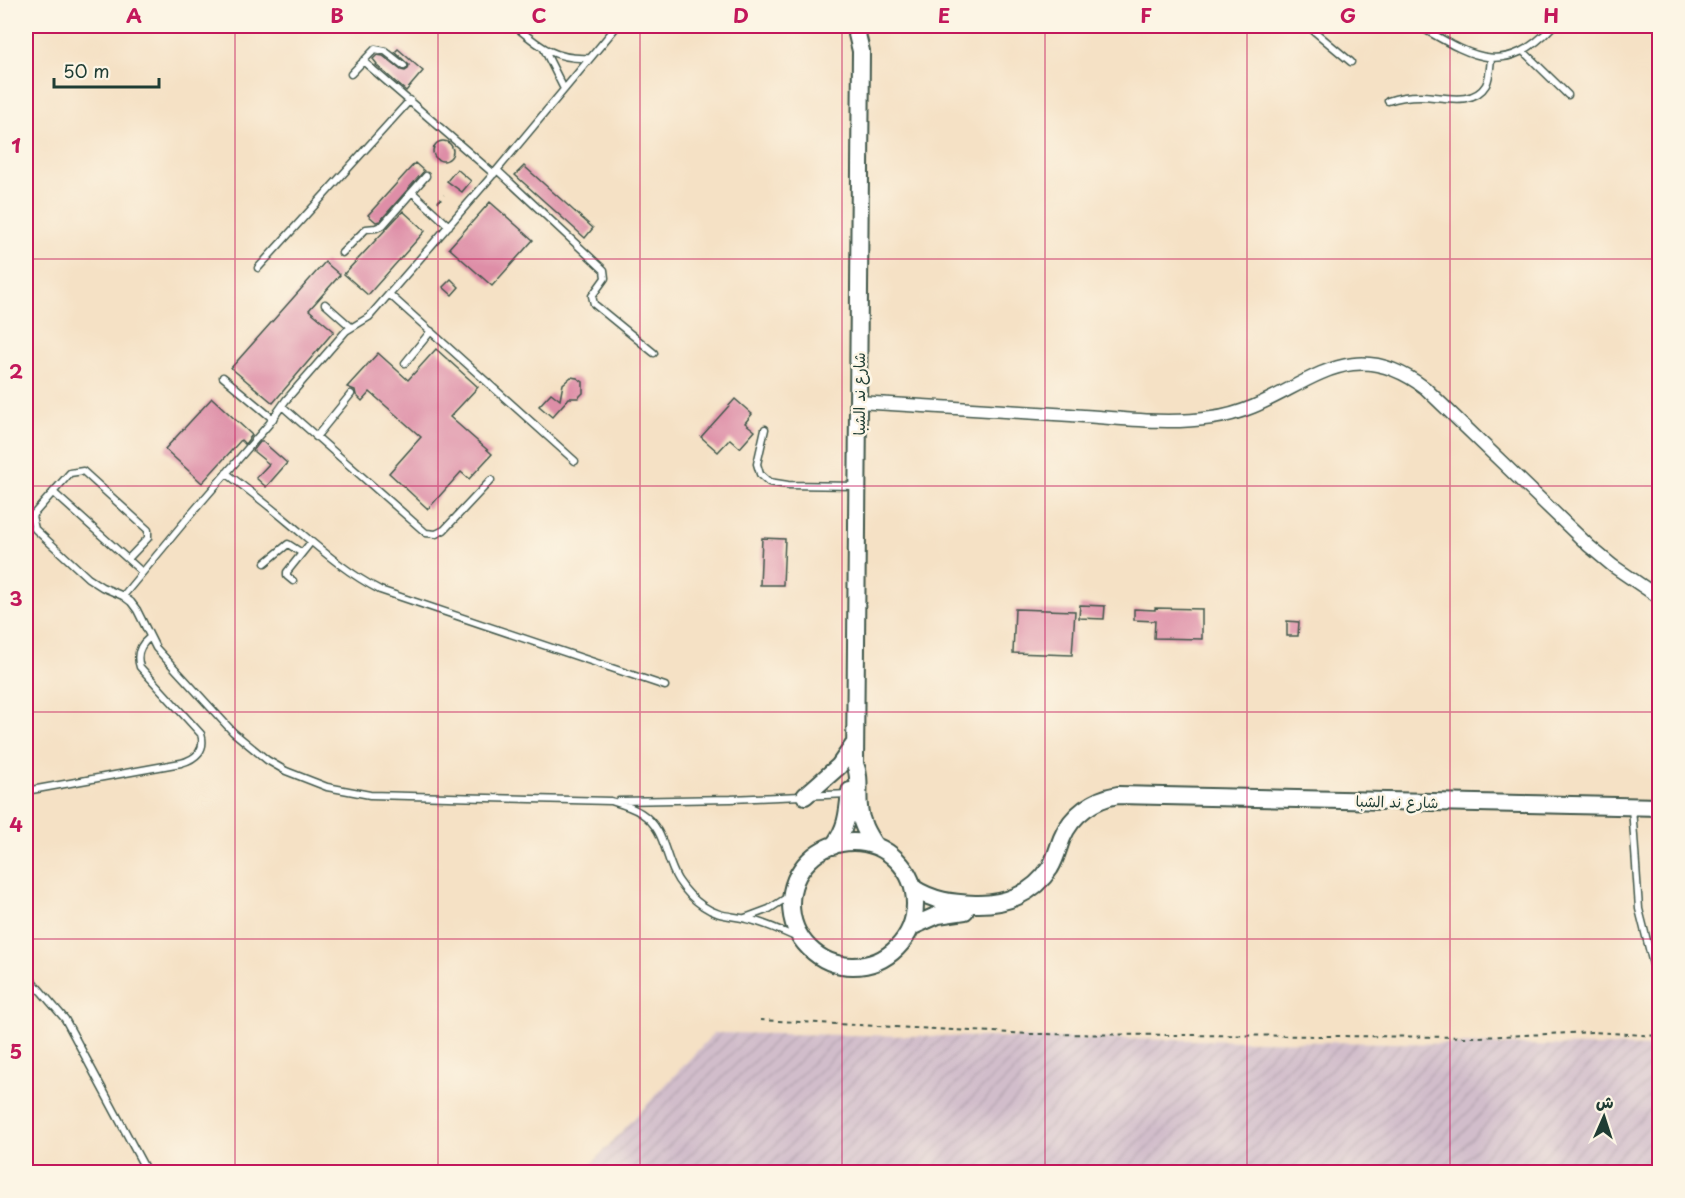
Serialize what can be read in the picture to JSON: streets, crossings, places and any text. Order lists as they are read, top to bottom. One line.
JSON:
{"streets":{"main road":["شارع ند الشبا"]},"scale_bar":"50 m","north":"top","grid":{"columns":["A","B","C","D","E","F","G","H"],"rows":["1","2","3","4","5"]}}
